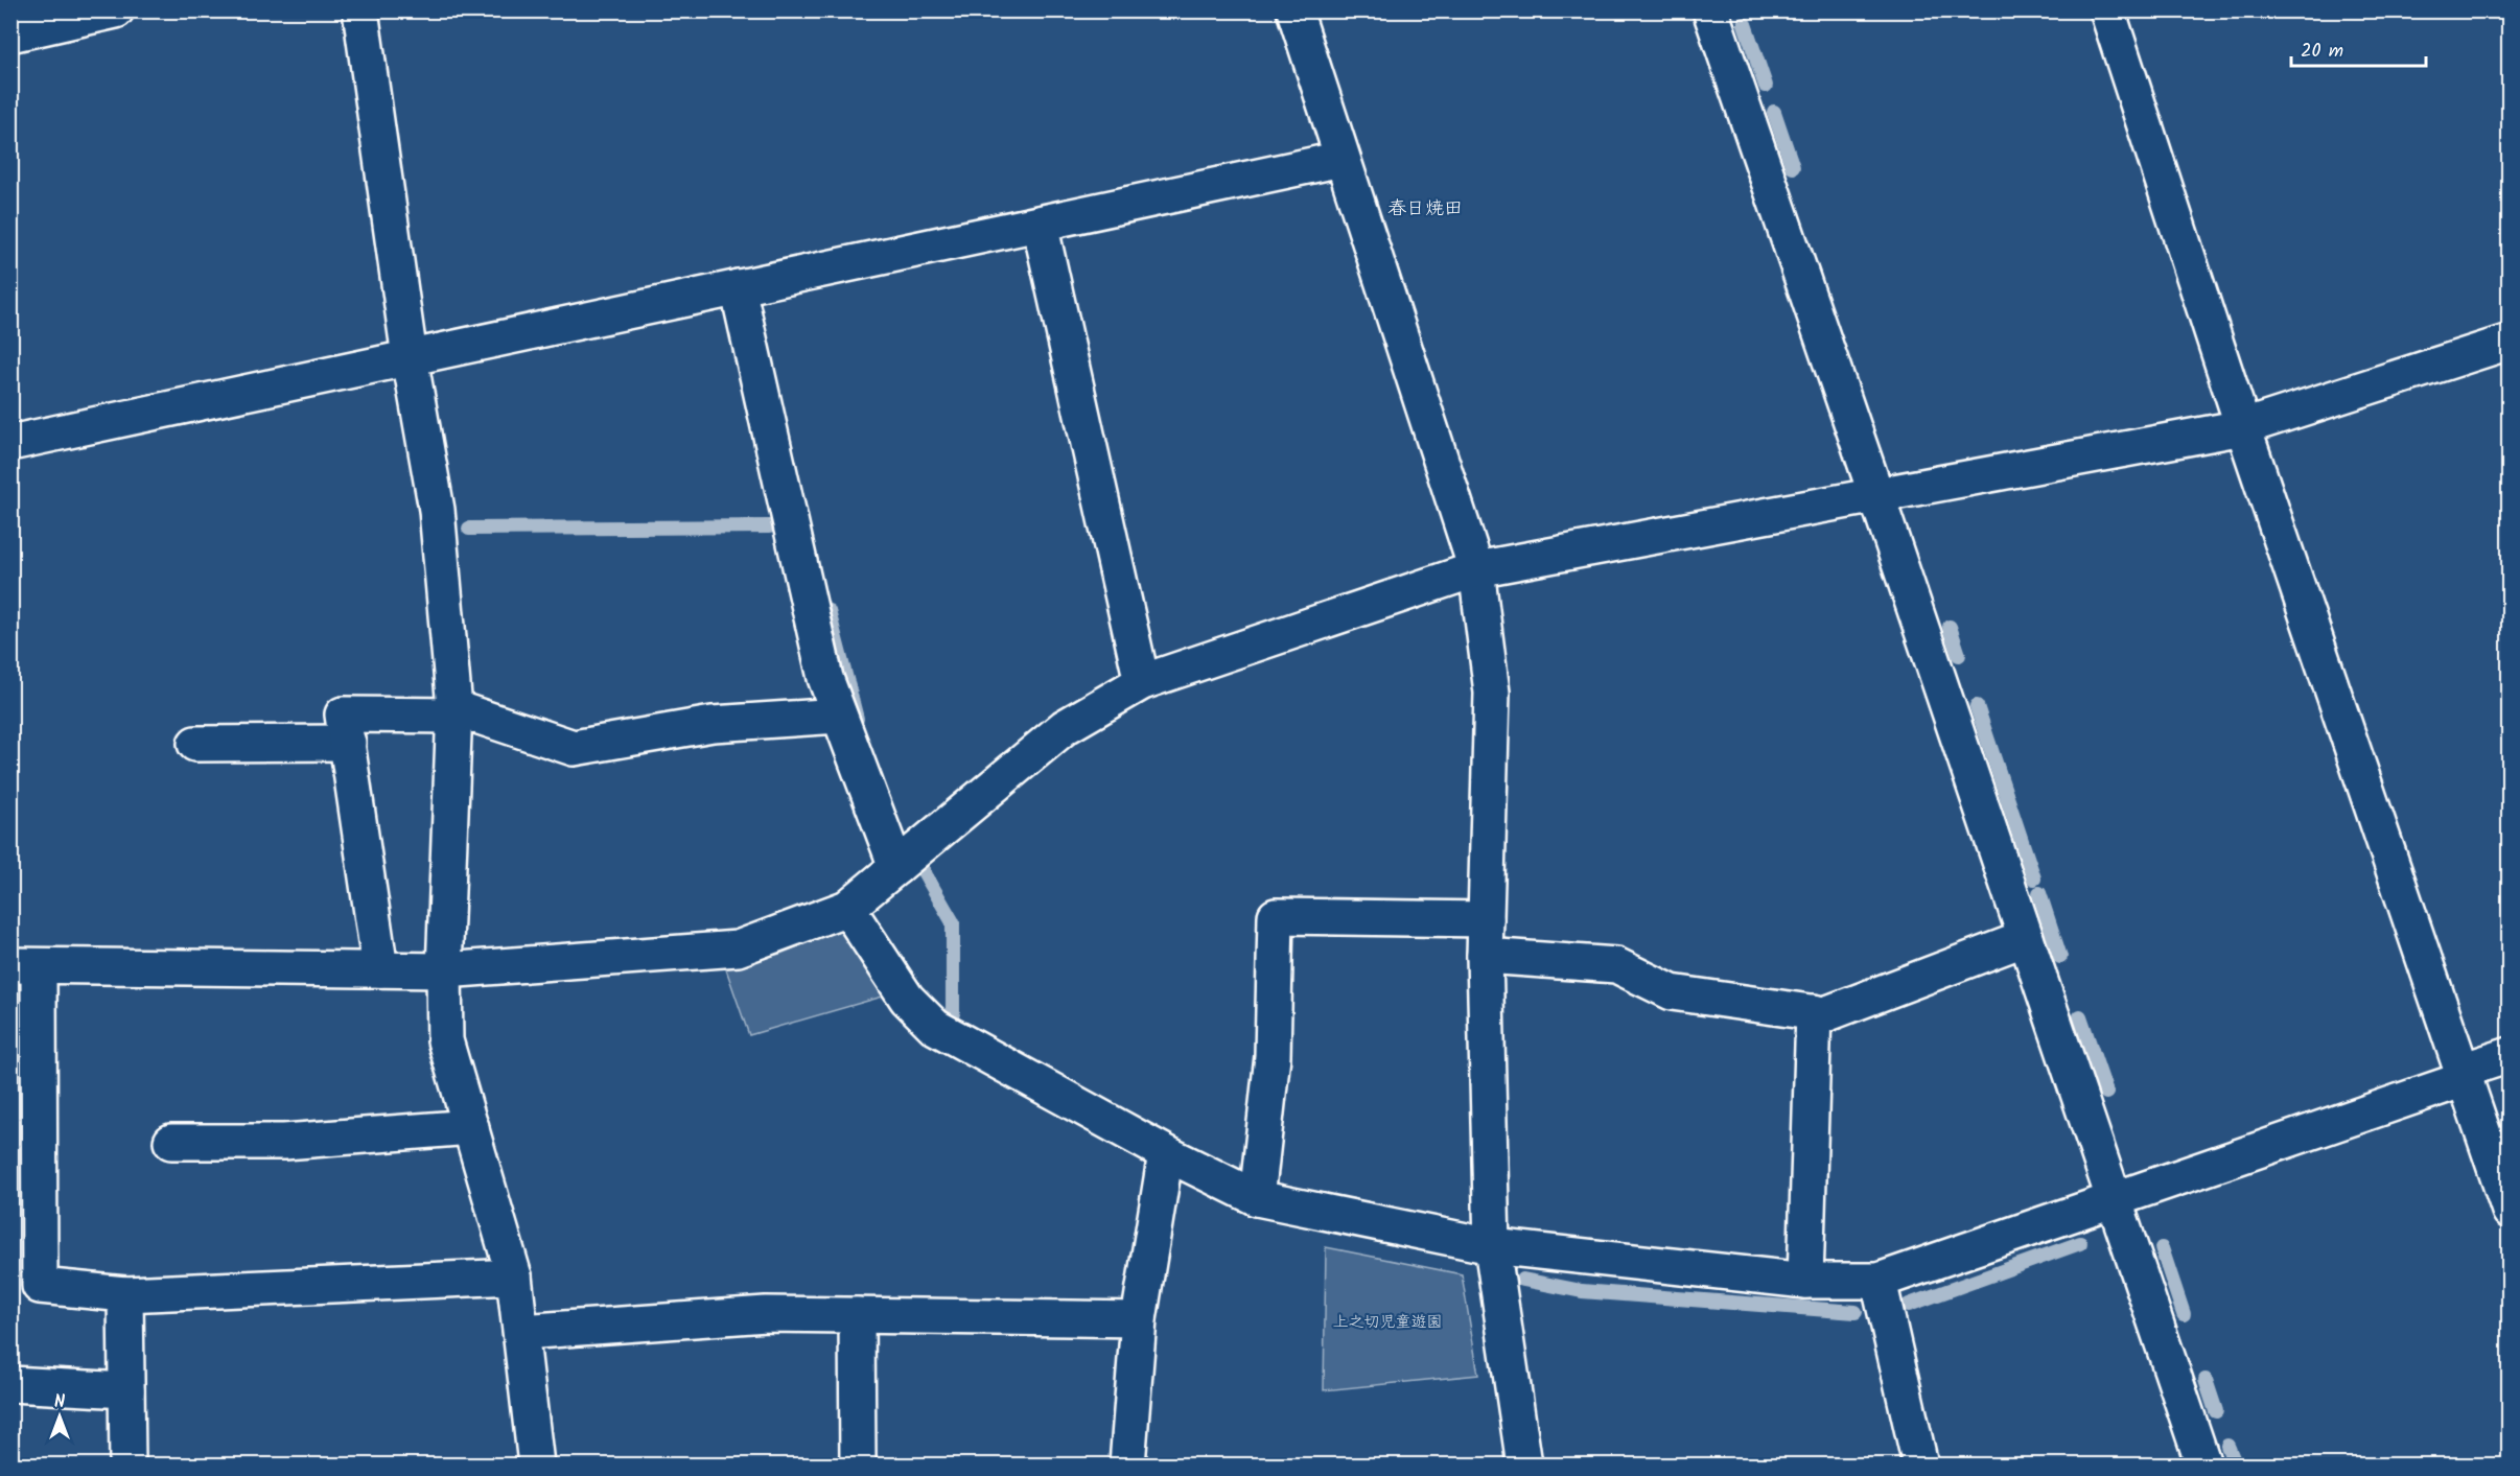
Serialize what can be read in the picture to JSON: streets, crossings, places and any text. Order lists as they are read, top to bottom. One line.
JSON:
{"districts":["春日焼田"],"parks":["上之切児童遊園"],"scale_bar":"20 m","north":"top"}
